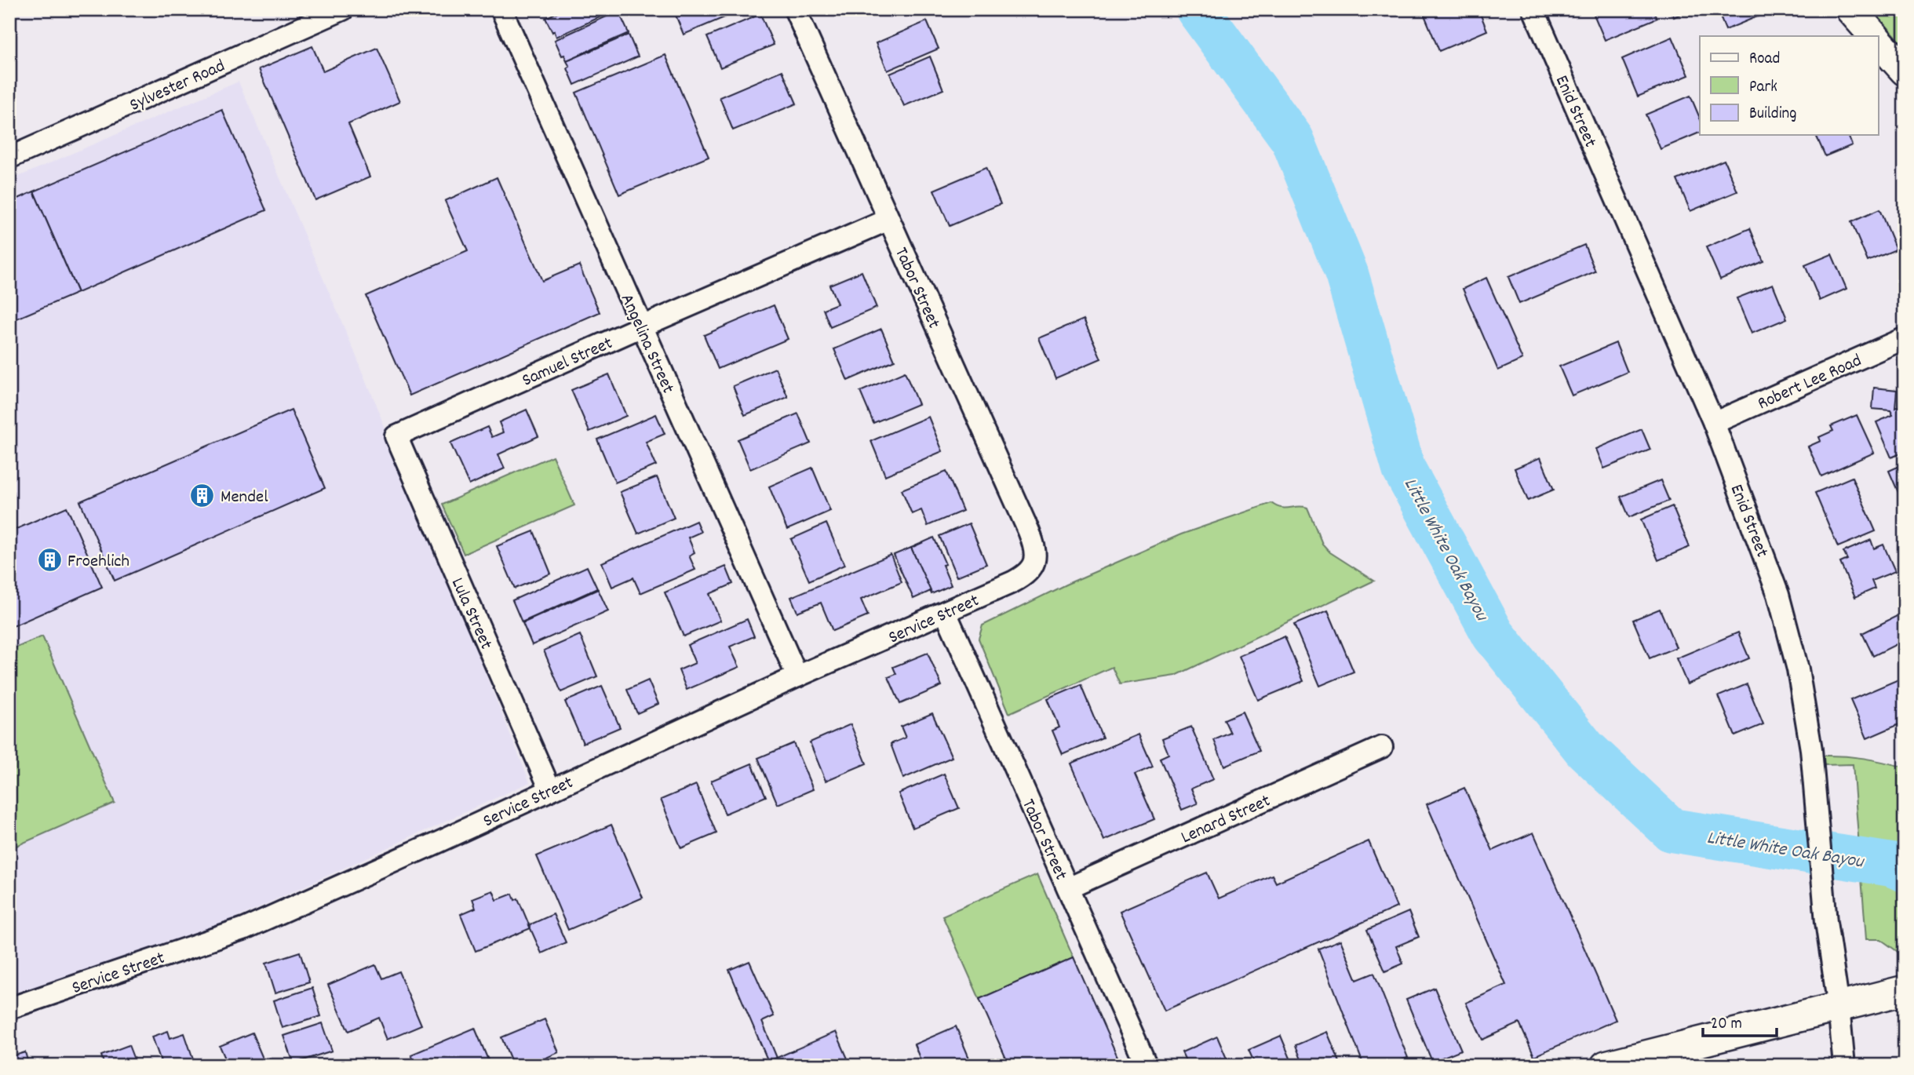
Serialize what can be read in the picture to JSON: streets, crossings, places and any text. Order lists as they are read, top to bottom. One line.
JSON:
{"streets":{"street":["Sylvester Road","Enid Street","Tabor Street","Angelina Street","Samuel Street","Robert Lee Road","Lula Street","Service Street","Lenard Street"]},"crossings":[["Enid Street","Robert Lee Road"],["Tabor Street","Samuel Street"],["Tabor Street","Service Street"],["Tabor Street","Lenard Street"],["Angelina Street","Samuel Street"],["Angelina Street","Service Street"],["Samuel Street","Lula Street"],["Lula Street","Service Street"]],"water":["Little White Oak Bayou"],"places":{"building":["Mendel","Froehlich"]},"legend":["Road","Park","Building"],"scale_bar":"20 m"}
